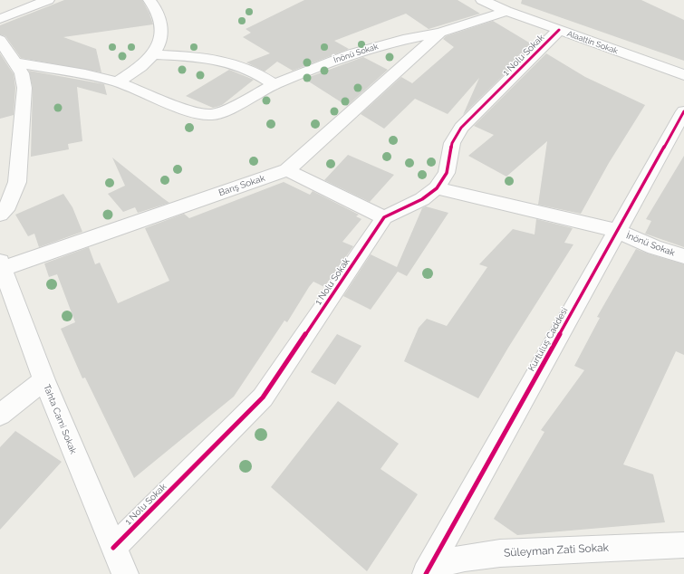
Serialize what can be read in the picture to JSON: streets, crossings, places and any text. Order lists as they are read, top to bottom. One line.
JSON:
{"streets":{"street":["Alaattin Sokak","İnönü Sokak","1 Nolu Sokak","Barış Sokak","Kurtuluş Caddesi","Tahta Cami Sokak","Süleyman Zati Sokak"]},"crossings":[["Alaattin Sokak","İnönü Sokak"],["Alaattin Sokak","1 Nolu Sokak"],["İnönü Sokak","1 Nolu Sokak"],["İnönü Sokak","Barış Sokak"],["İnönü Sokak","Kurtuluş Caddesi"],["1 Nolu Sokak","Tahta Cami Sokak"],["Barış Sokak","Tahta Cami Sokak"],["Kurtuluş Caddesi","Süleyman Zati Sokak"]]}
